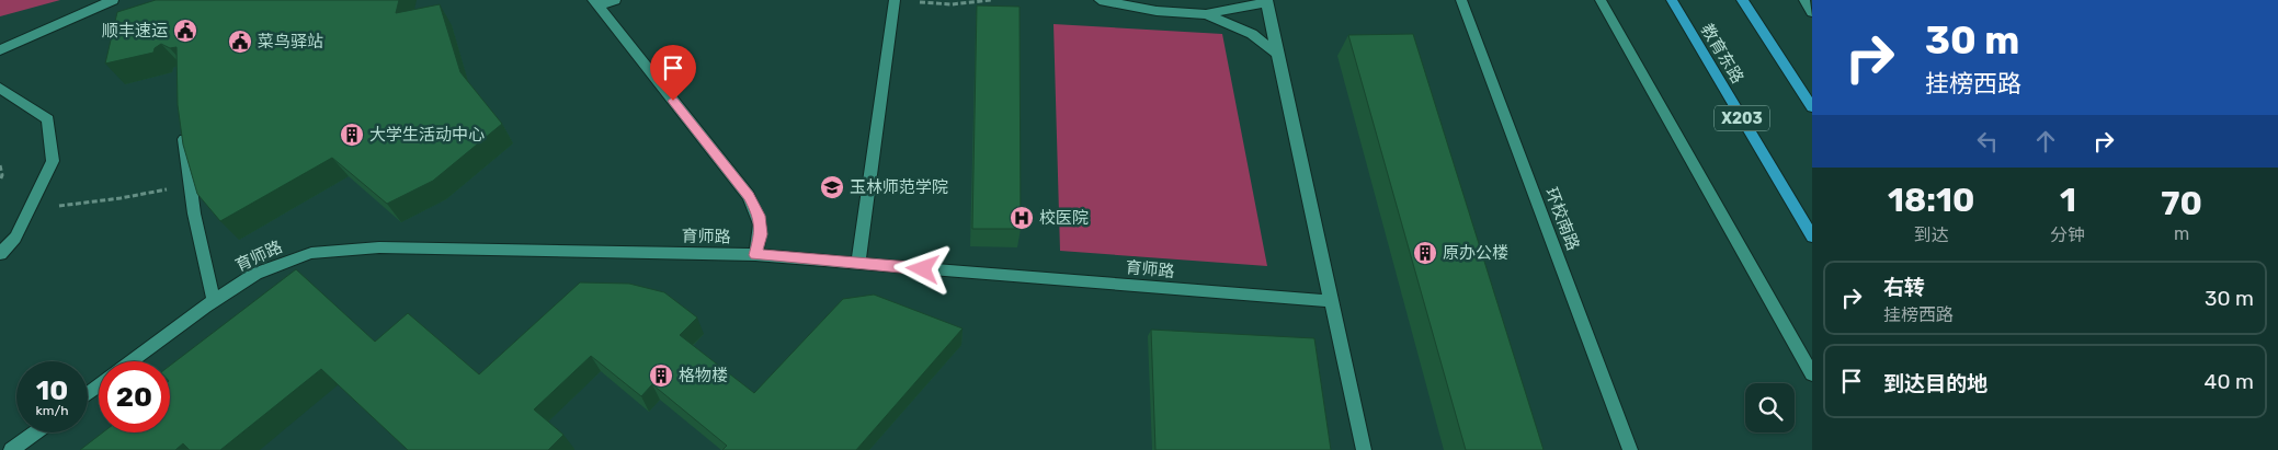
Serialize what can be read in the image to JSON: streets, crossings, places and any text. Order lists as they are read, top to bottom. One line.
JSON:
{"streets":{"main road":["教育东路","X203"],"lane":["环校南路","育师路"]},"places":{"public building":["顺丰速运","菜鸟驿站"],"building":["大学生活动中心","原办公楼","格物楼"],"school or university":["玉林师范学院"],"hospital":["校医院"]},"page":{"turn":["30 m","挂榜西路"],"eta":["18:10","到达","1","分钟","70","m"],"list":[{"name":"右转","note":"挂榜西路","value":"30 m"},{"name":"到达目的地","value":"40 m"}],"speed":"10 km/h","limit":"20"}}
